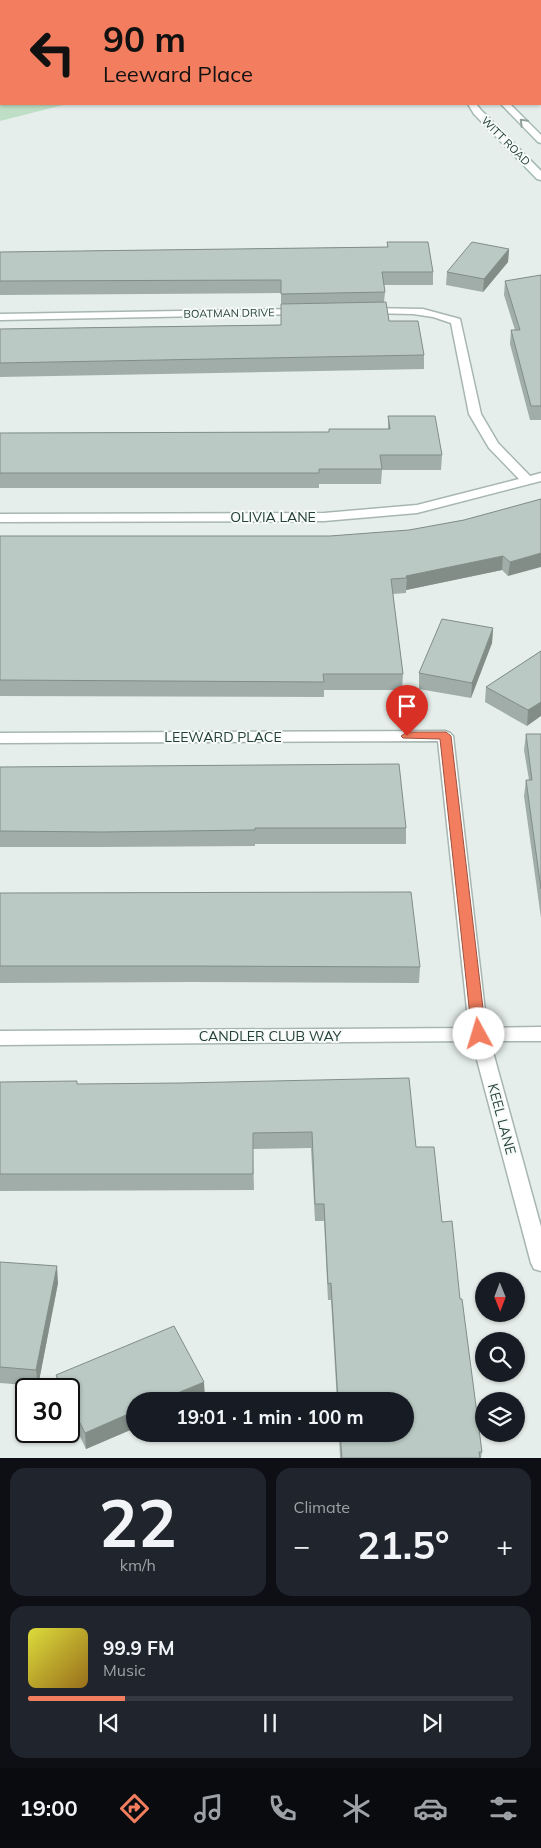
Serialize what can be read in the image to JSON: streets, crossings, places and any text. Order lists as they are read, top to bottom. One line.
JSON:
{"streets":{"street":["WITT ROAD","BOATMAN DRIVE","OLIVIA LANE","LEEWARD PLACE","CANDLER CLUB WAY","KEEL LANE"]},"crossings":[["LEEWARD PLACE","KEEL LANE"],["CANDLER CLUB WAY","KEEL LANE"]],"north":"bottom","page":{"turn":["90 m","Leeward Place"],"limit":"30","trip":"19:01 · 1 min · 100 m","tile":[["22","km/h"],"Climate"],"heat":["−","21.5°","+"],"song":["99.9 FM","Music"],"tabs":"19:00"}}
